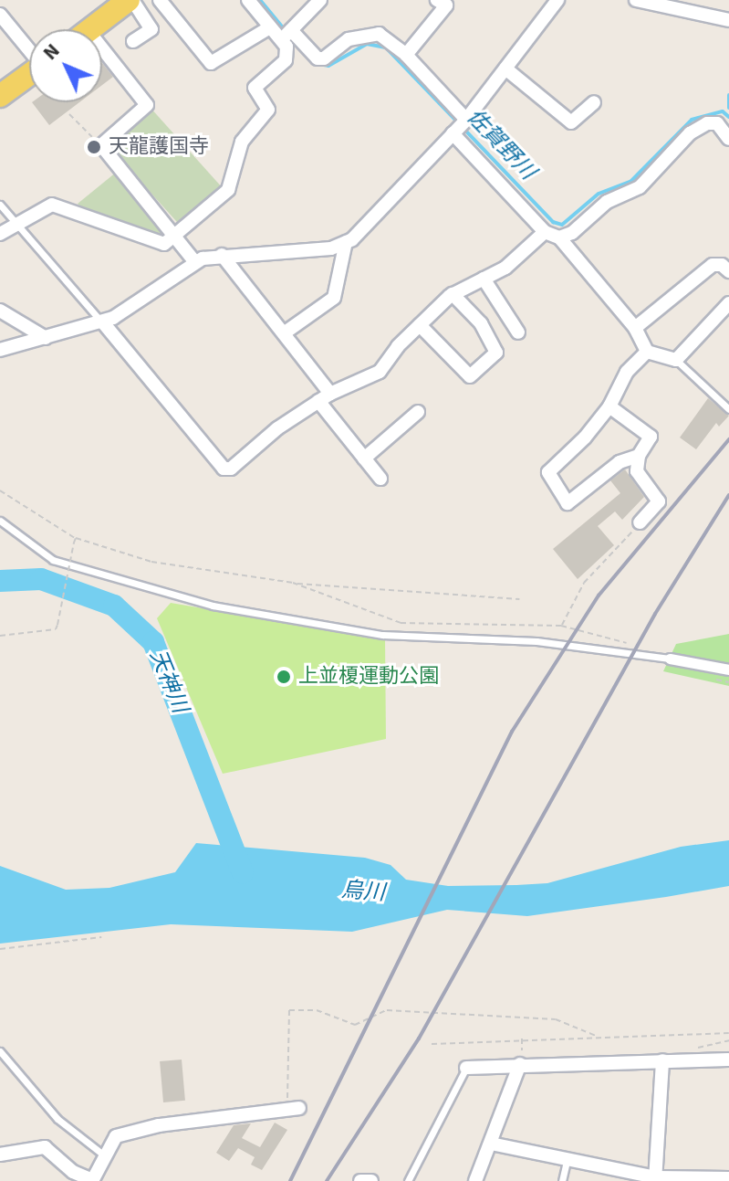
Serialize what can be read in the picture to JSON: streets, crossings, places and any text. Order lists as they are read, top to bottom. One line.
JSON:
{"water":["佐賀野川","天神川","烏川"],"places":["天龍護国寺","上並榎運動公園"],"north":"top left"}
